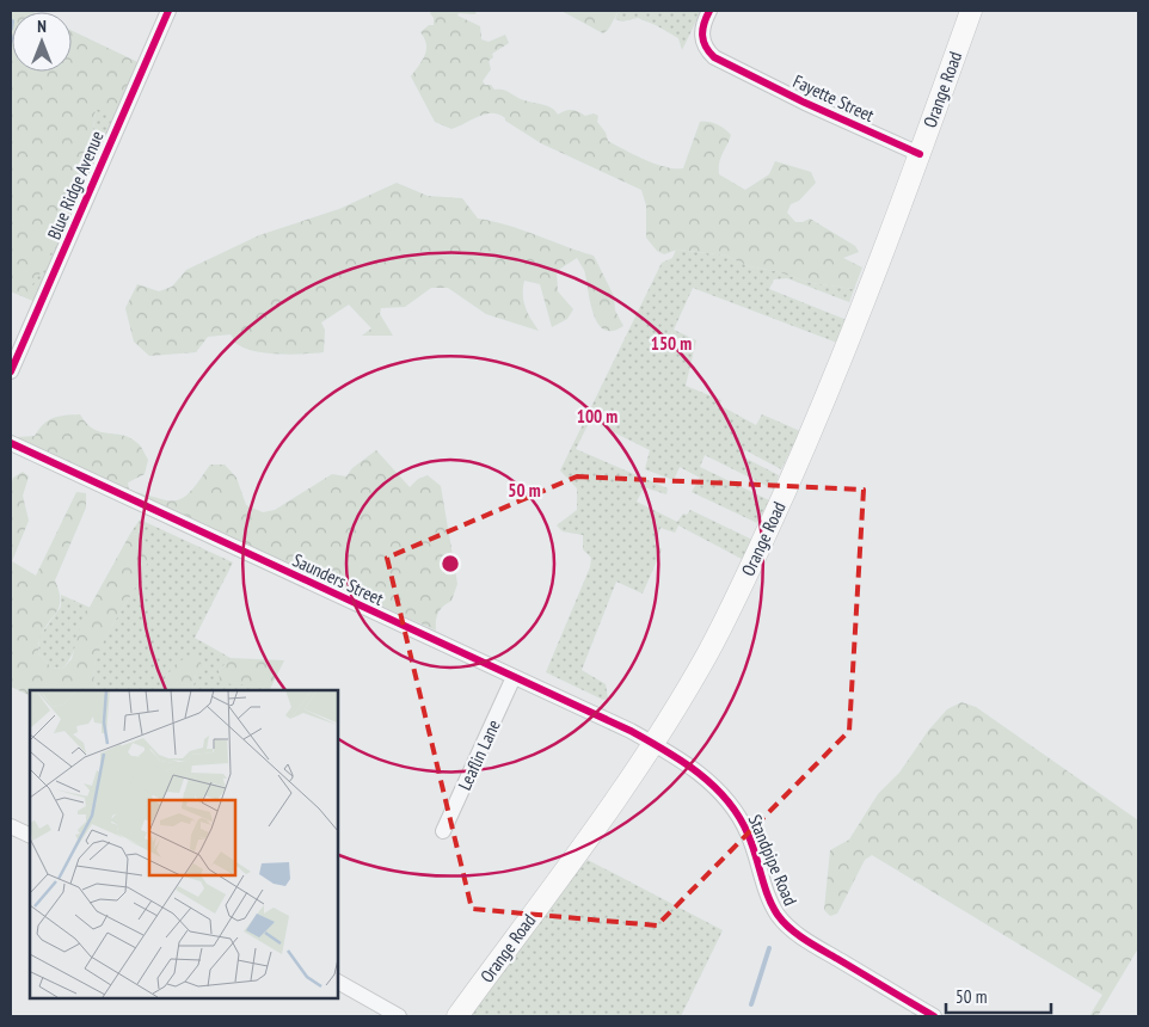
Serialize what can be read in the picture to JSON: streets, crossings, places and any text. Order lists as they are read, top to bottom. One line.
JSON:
{"streets":{"main road":["Orange Road"],"street":["Fayette Street","Blue Ridge Avenue","Saunders Street","Leaflin Lane","Standpipe Road"]},"crossings":[["Orange Road","Fayette Street"],["Orange Road","Saunders Street"],["Orange Road","Standpipe Road"],["Saunders Street","Leaflin Lane"],["Saunders Street","Standpipe Road"]],"scale_bar":"50 m","north":"top","rings":["150 m","100 m","50 m"]}
